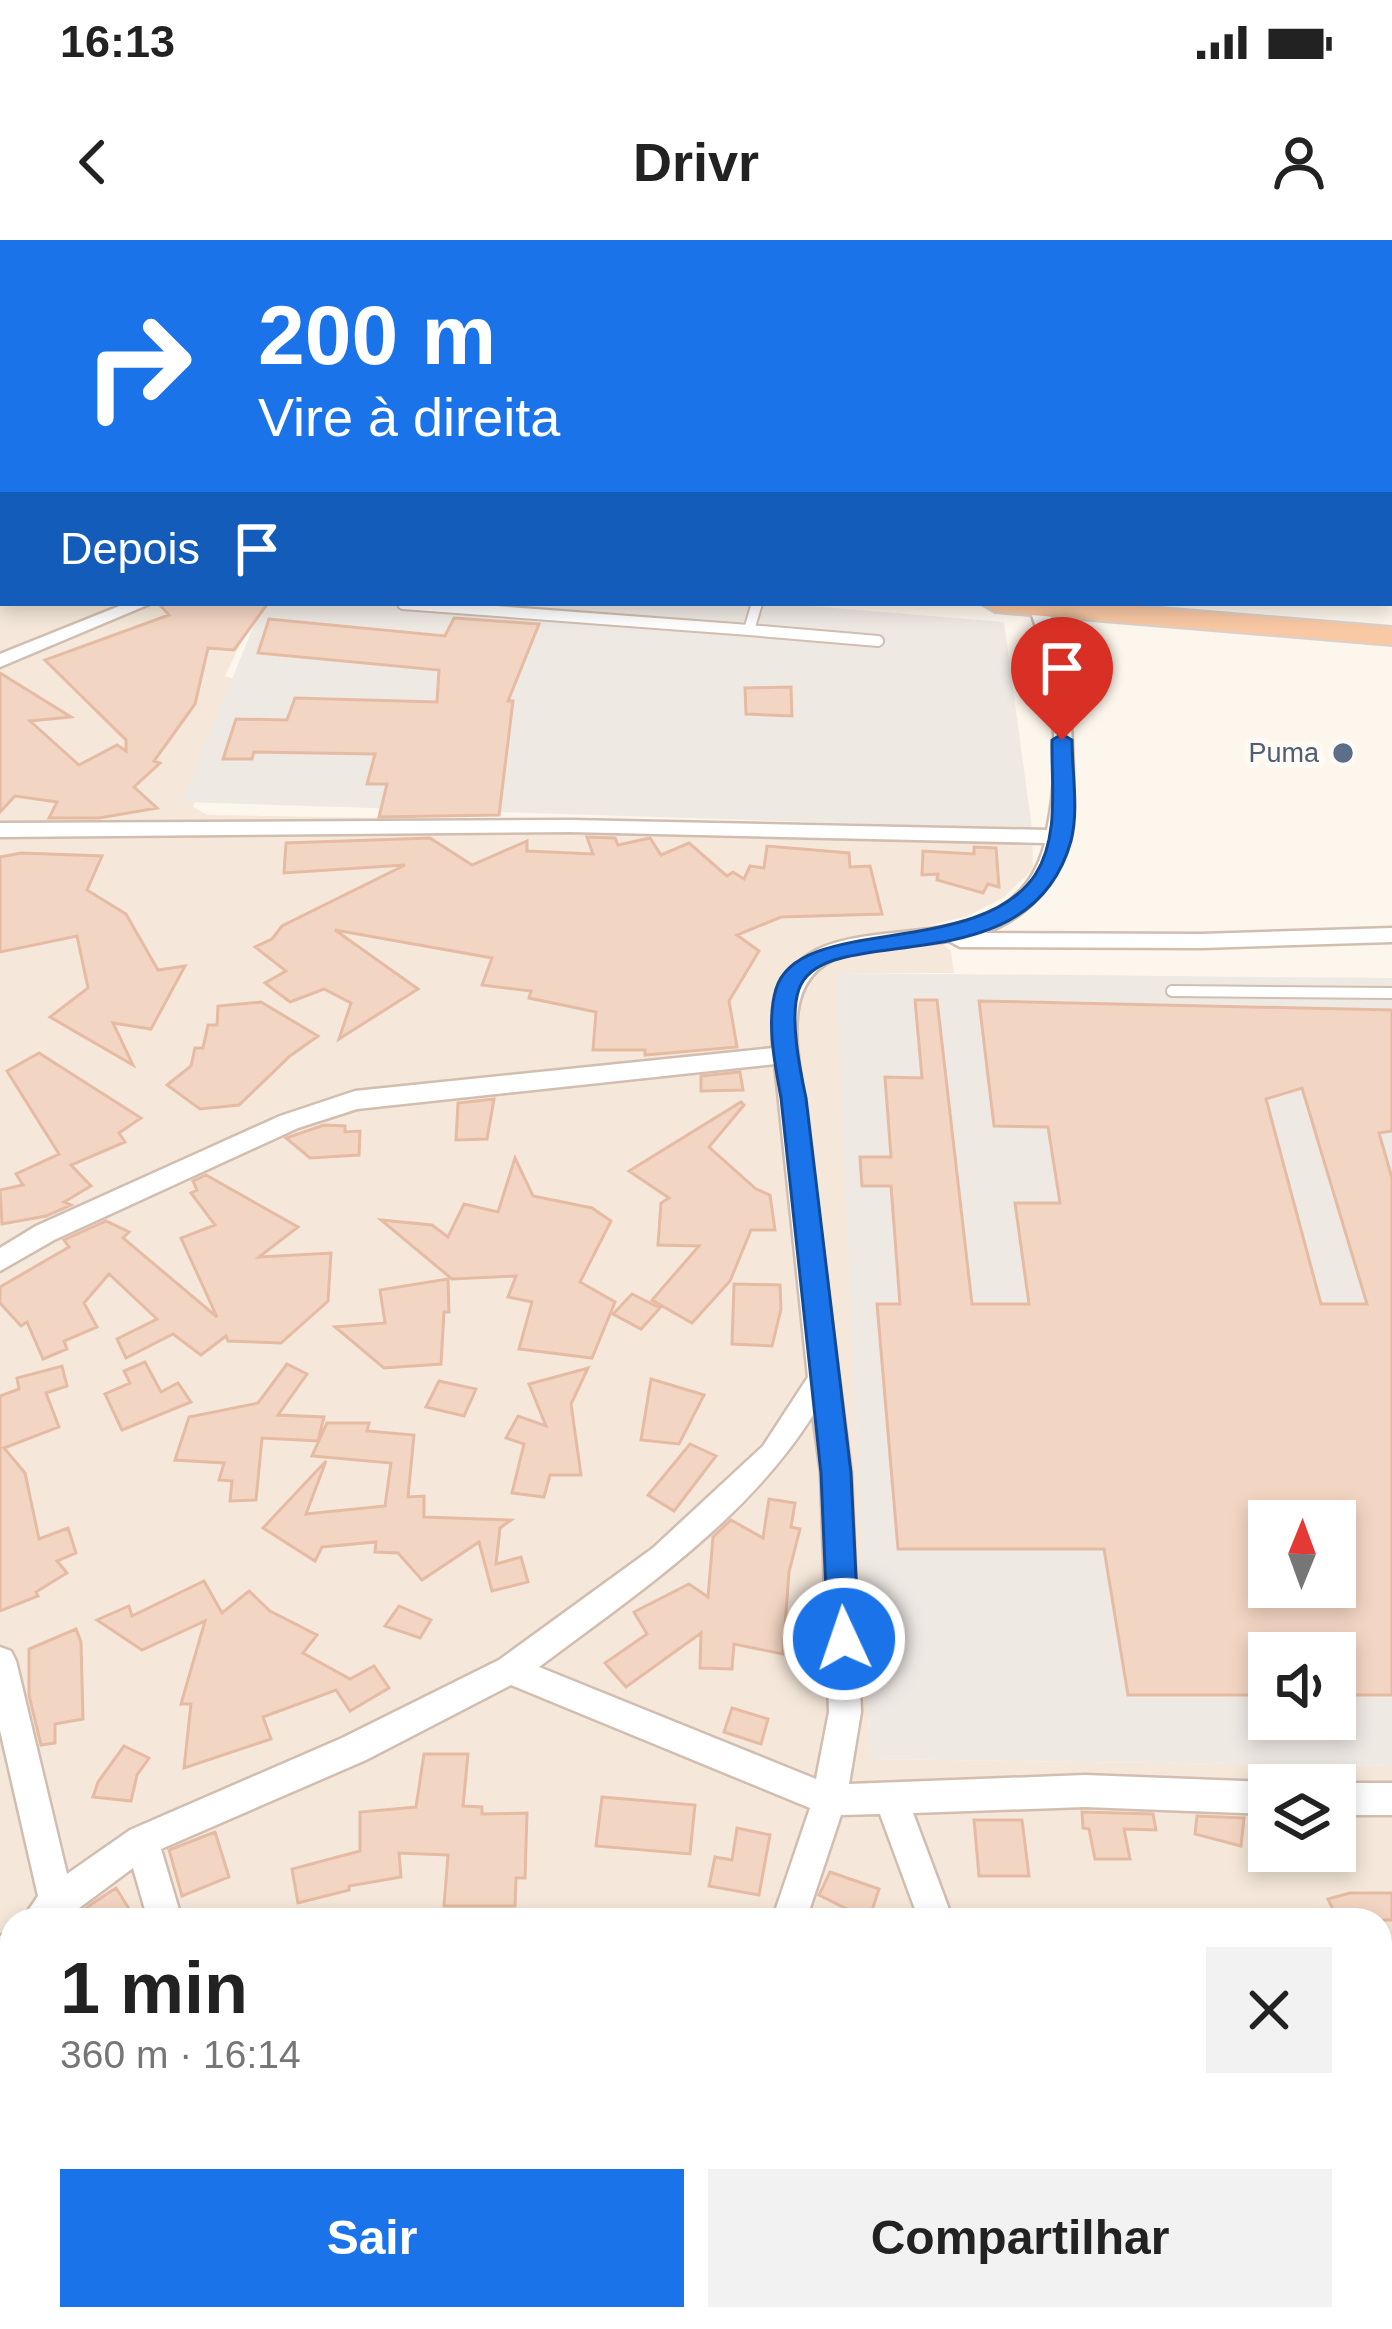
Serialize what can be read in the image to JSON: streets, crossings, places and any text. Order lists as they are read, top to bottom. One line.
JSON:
{"places":["Puma"],"north":"top","page":{"status":"16:13","header":"Drivr","turn":["200 m","Vire à direita"],"then":"Depois","heading":["1 min","360 m · 16:14"],"buttons":["Sair","Compartilhar"]}}
